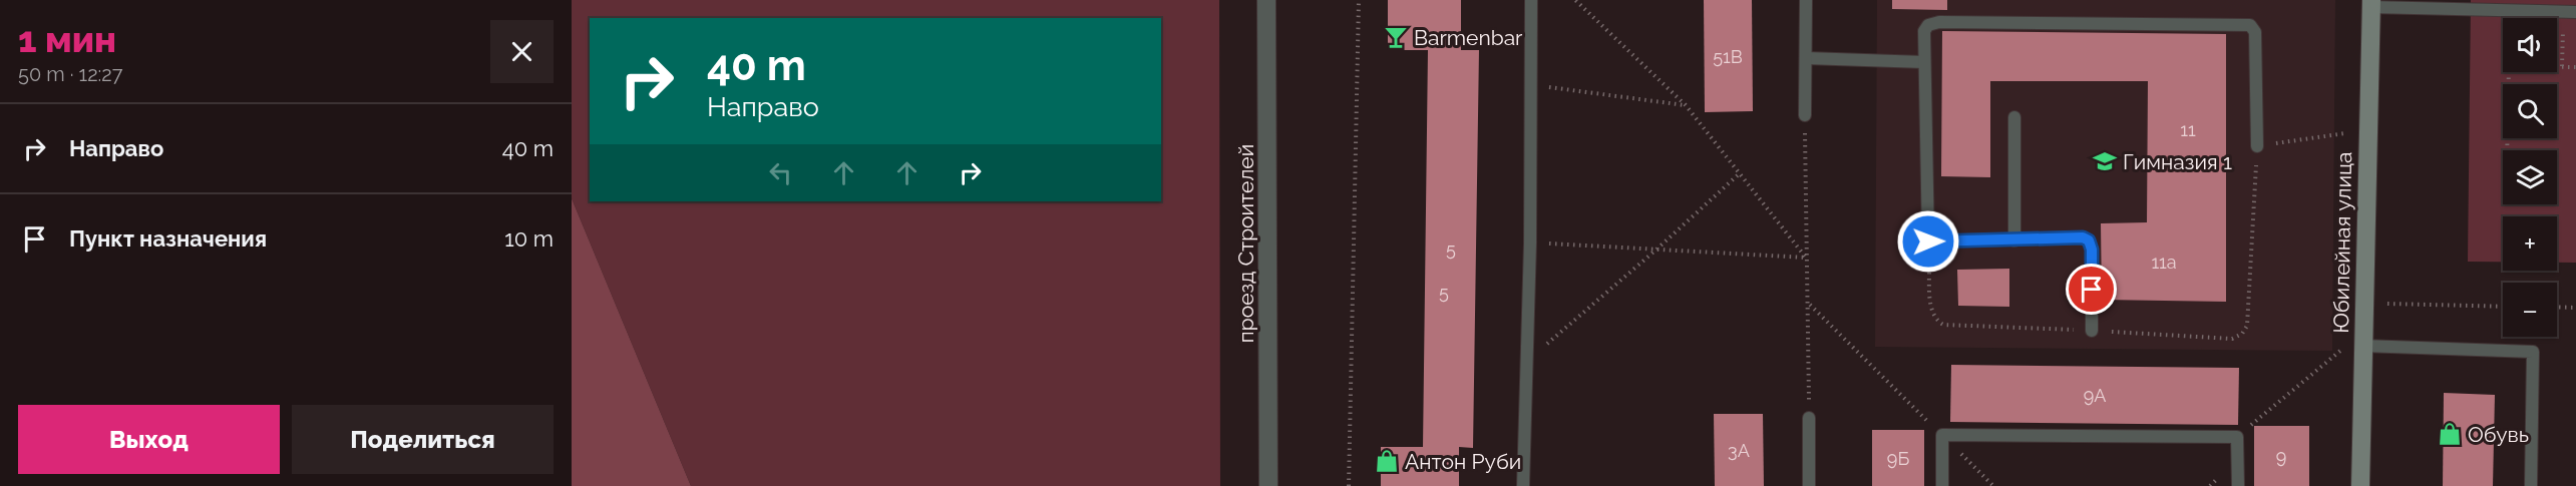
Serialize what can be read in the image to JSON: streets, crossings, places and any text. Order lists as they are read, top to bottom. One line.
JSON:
{"streets":{"street":["Юбилейная улица","проезд Строителей"]},"places":{"bar":["Barmenbar"],"school or university":["Гимназия 1"],"shop":["Обувь","Антон Руби"]},"house_numbers":["51В","11","5","11a","5","9А","3А","9","9Б"],"page":{"heading":["1 мин","50 m · 12:27"],"map_buttons":["+","−"],"turn":["40 m","Направо"],"list":[{"name":"Направо","value":"40 m"},{"name":"Пункт назначения","value":"10 m"}],"buttons":["Выход","Поделиться"]}}
